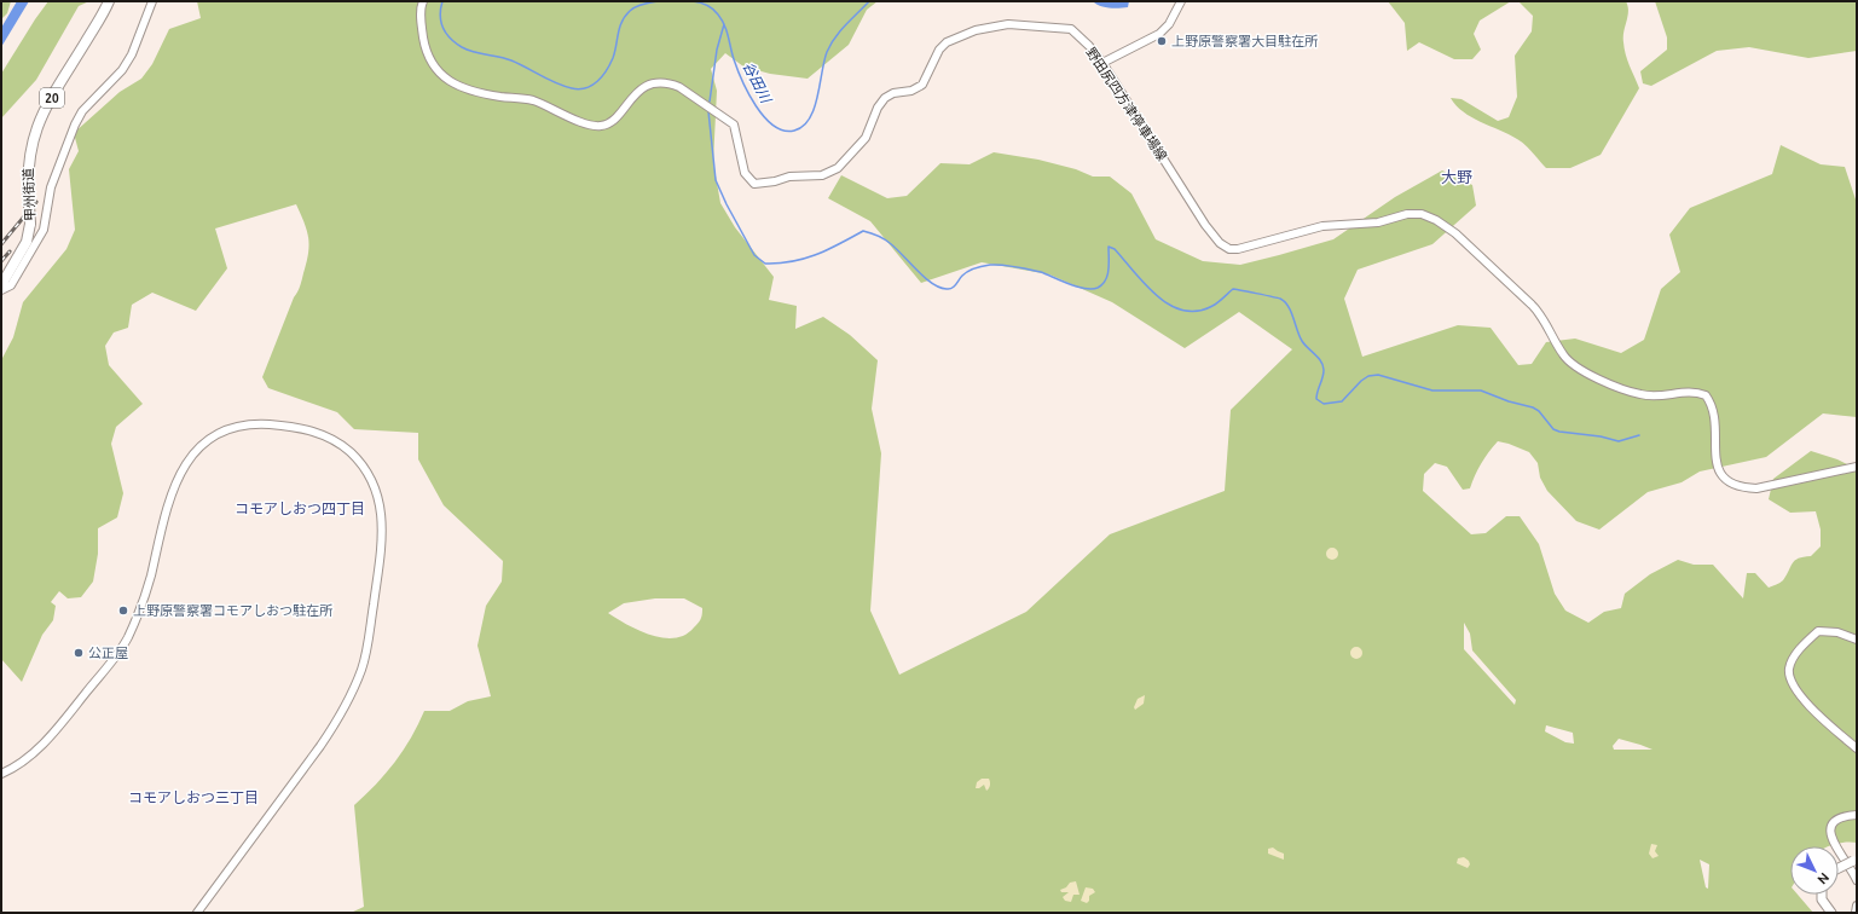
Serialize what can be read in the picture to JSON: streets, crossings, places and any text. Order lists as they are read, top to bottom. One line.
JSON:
{"streets":{"highway":["20","甲州街道"],"main road":["野田尻四方津停車場線"]},"districts":["大野","コモアしおつ四丁目","コモアしおつ三丁目"],"water":["谷田川"],"places":["上野原警察署大目駐在所","上野原警察署コモアしおつ駐在所","公正屋"],"north":"bottom right"}
